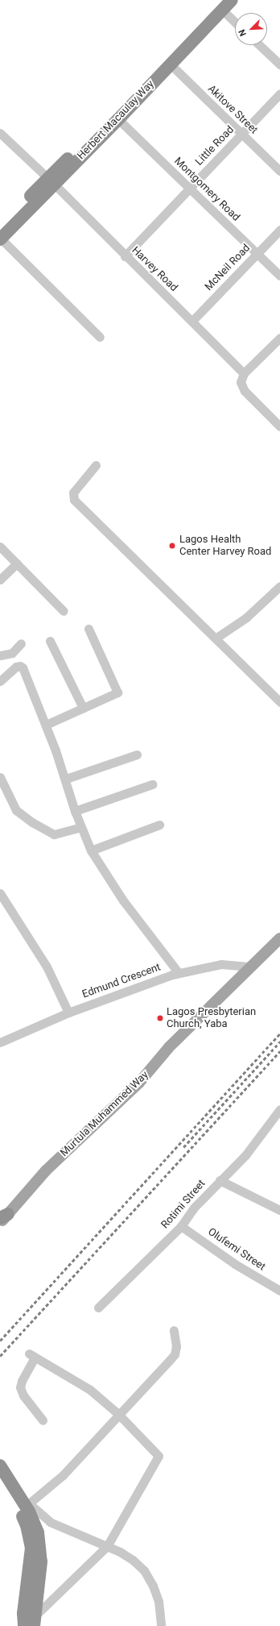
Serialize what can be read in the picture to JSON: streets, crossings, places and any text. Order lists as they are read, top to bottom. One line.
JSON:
{"streets":{"highway":["Herbert Macaulay Way"],"main road":["Murtula Muhammed Way"],"street":["Akitove Street","Little Road","Montgomery Road","McNeil Road","Harvey Road","Edmund Crescent","Rotimi Street","Olufemi Street"]},"crossings":[["Akitove Street","Herbert Macaulay Way"],["Akitove Street","Little Road"],["Herbert Macaulay Way","Montgomery Road"],["Herbert Macaulay Way","Harvey Road"],["Little Road","Montgomery Road"],["Little Road","Harvey Road"],["Montgomery Road","McNeil Road"],["McNeil Road","Harvey Road"],["Edmund Crescent","Murtula Muhammed Way"],["Rotimi Street","Olufemi Street"]],"places":["Lagos Health Center Harvey Road","Lagos Presbyterian Church, Yaba"],"north":"bottom left"}
